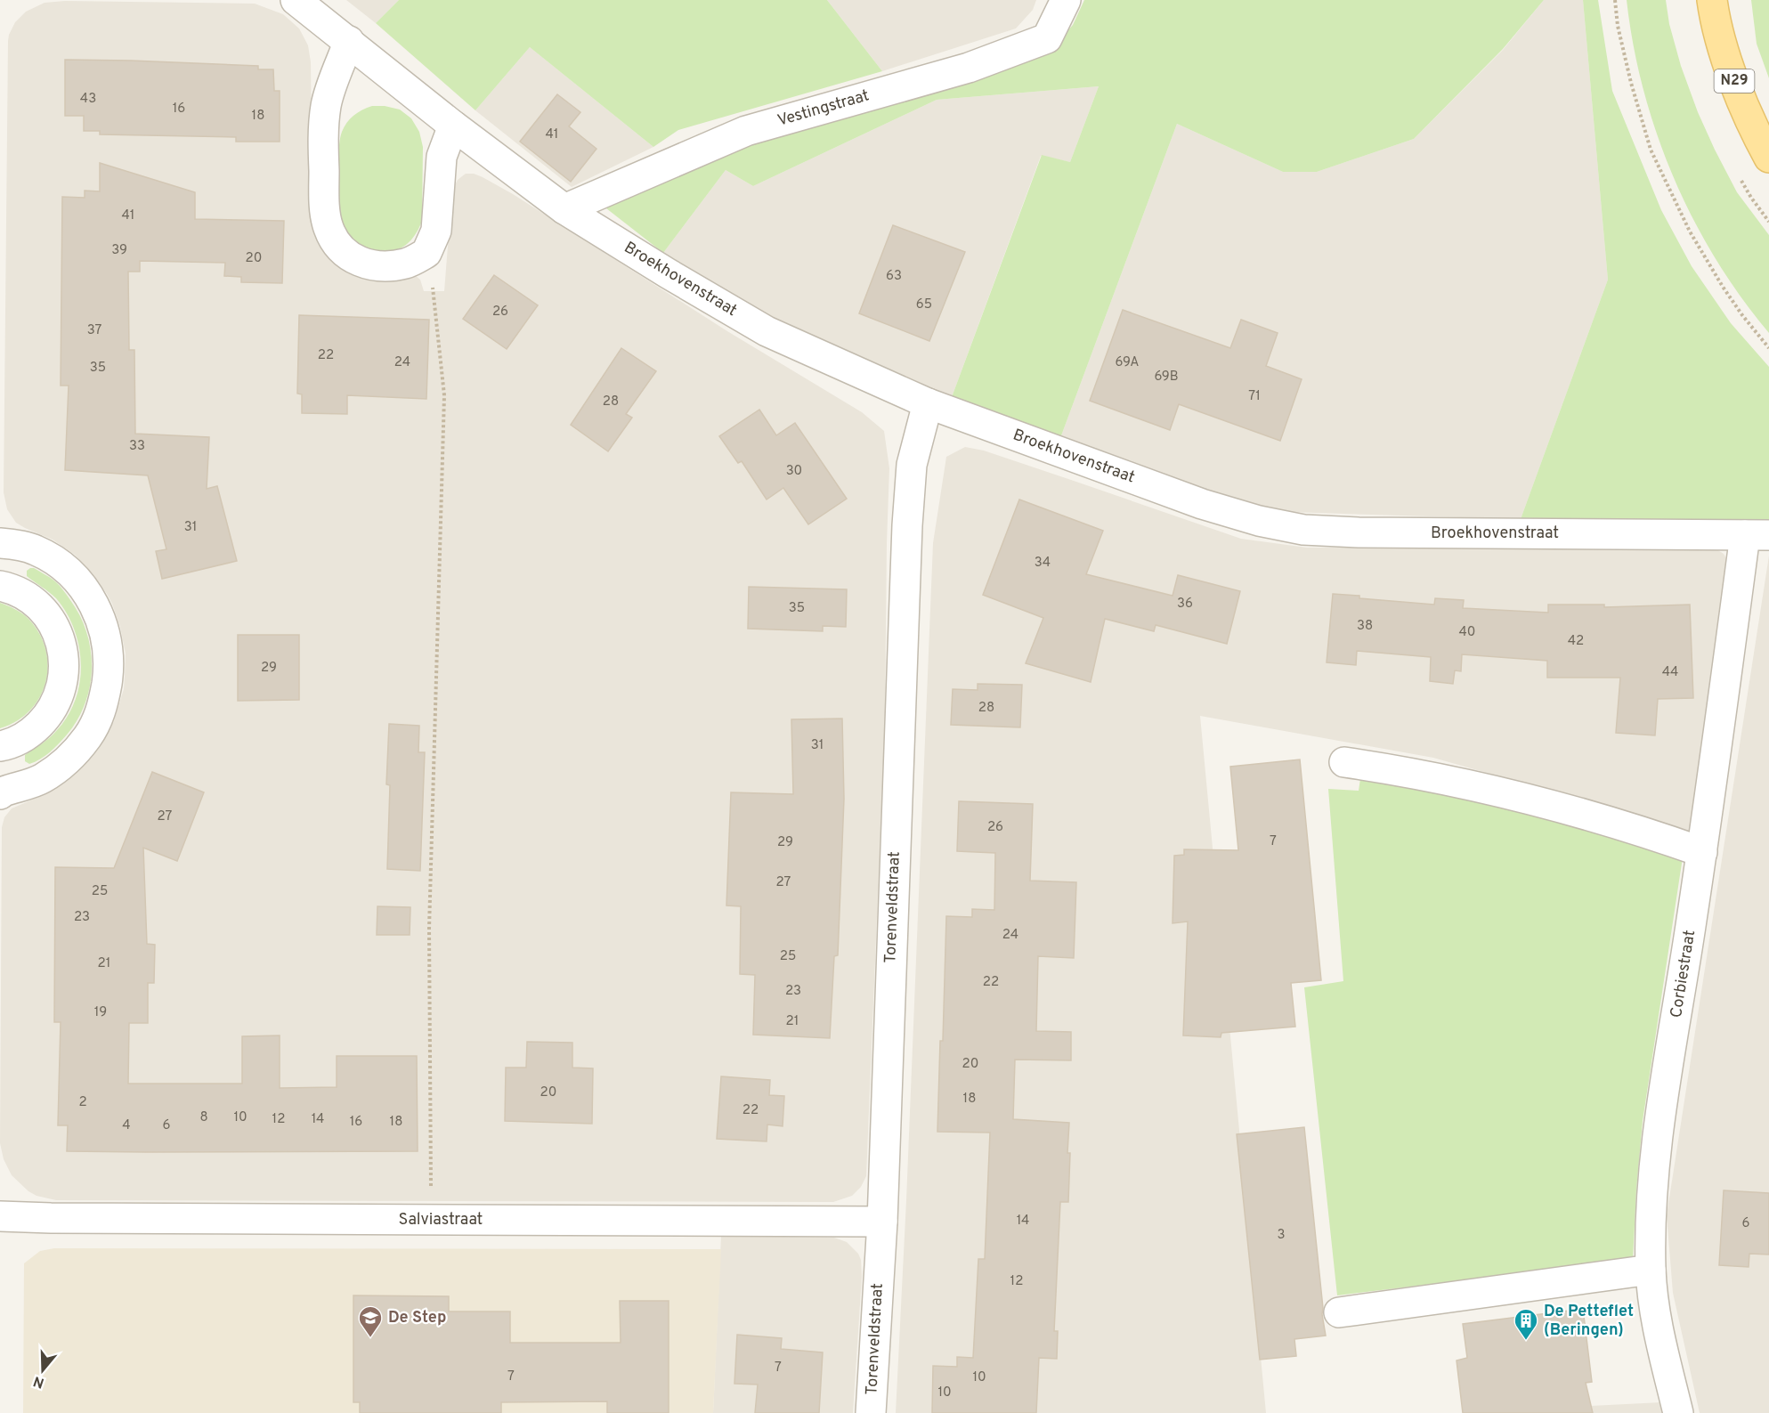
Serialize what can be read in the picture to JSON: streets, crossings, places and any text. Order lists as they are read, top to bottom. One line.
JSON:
{"streets":{"main road":["N29"],"street":["Vestingstraat","Broekhovenstraat","Torenveldstraat","Corbiestraat","Salviastraat"]},"crossings":[["Vestingstraat","Broekhovenstraat"],["Broekhovenstraat","Torenveldstraat"],["Broekhovenstraat","Corbiestraat"],["Torenveldstraat","Salviastraat"]],"places":{"school or university":["De Step"],"building":["De Petteflet (Beringen)"]},"house_numbers":["43","16","18","41","41","39","20","63","65","26","37","22","24","69A","35","69B","71","28","33","30","31","34","36","35","38","40","42","29","44","28","31","27","26","7","29","27","25","23","24","25","21","22","23","19","21","20","20","18","2","22","8","10","12","14","16","18","4","6","14","6","3","12","7","7","10","10"],"north":"bottom"}
